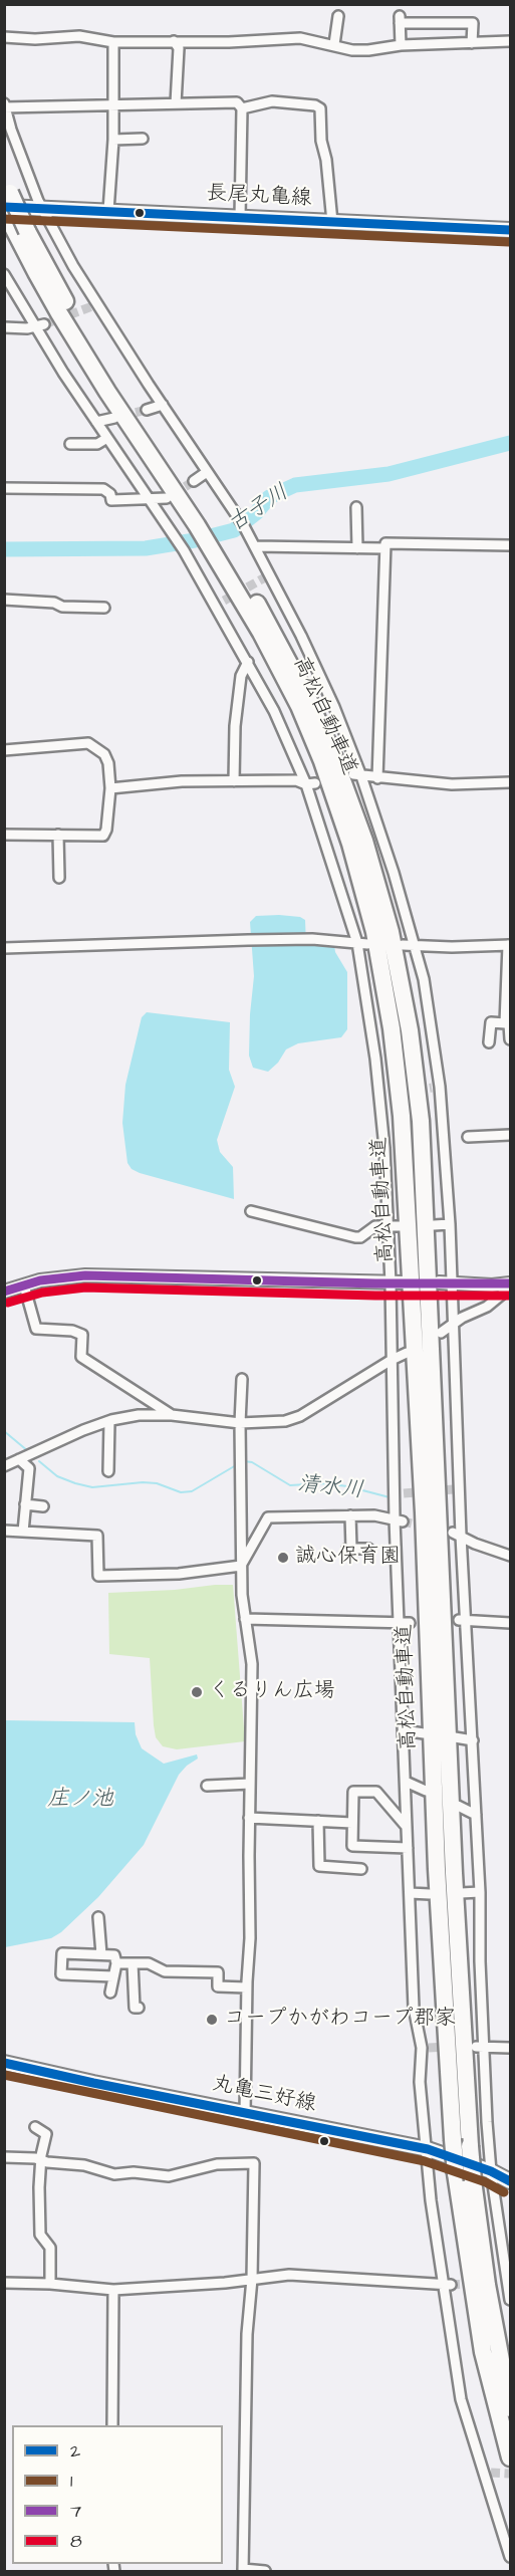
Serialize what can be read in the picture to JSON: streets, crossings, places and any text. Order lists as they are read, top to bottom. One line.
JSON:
{"streets":{"highway":["高松自動車道"],"main road":["長尾丸亀線","丸亀三好線"]},"crossings":[["長尾丸亀線","高松自動車道"]],"water":["古子川","清水川","庄ノ池"],"places":["誠心保育園","くるりん広場","コープかがわコープ郡家"],"lines":["transit line 2","transit line 1","transit line 7","transit line 8"],"legend":["2","1","7","8"]}
